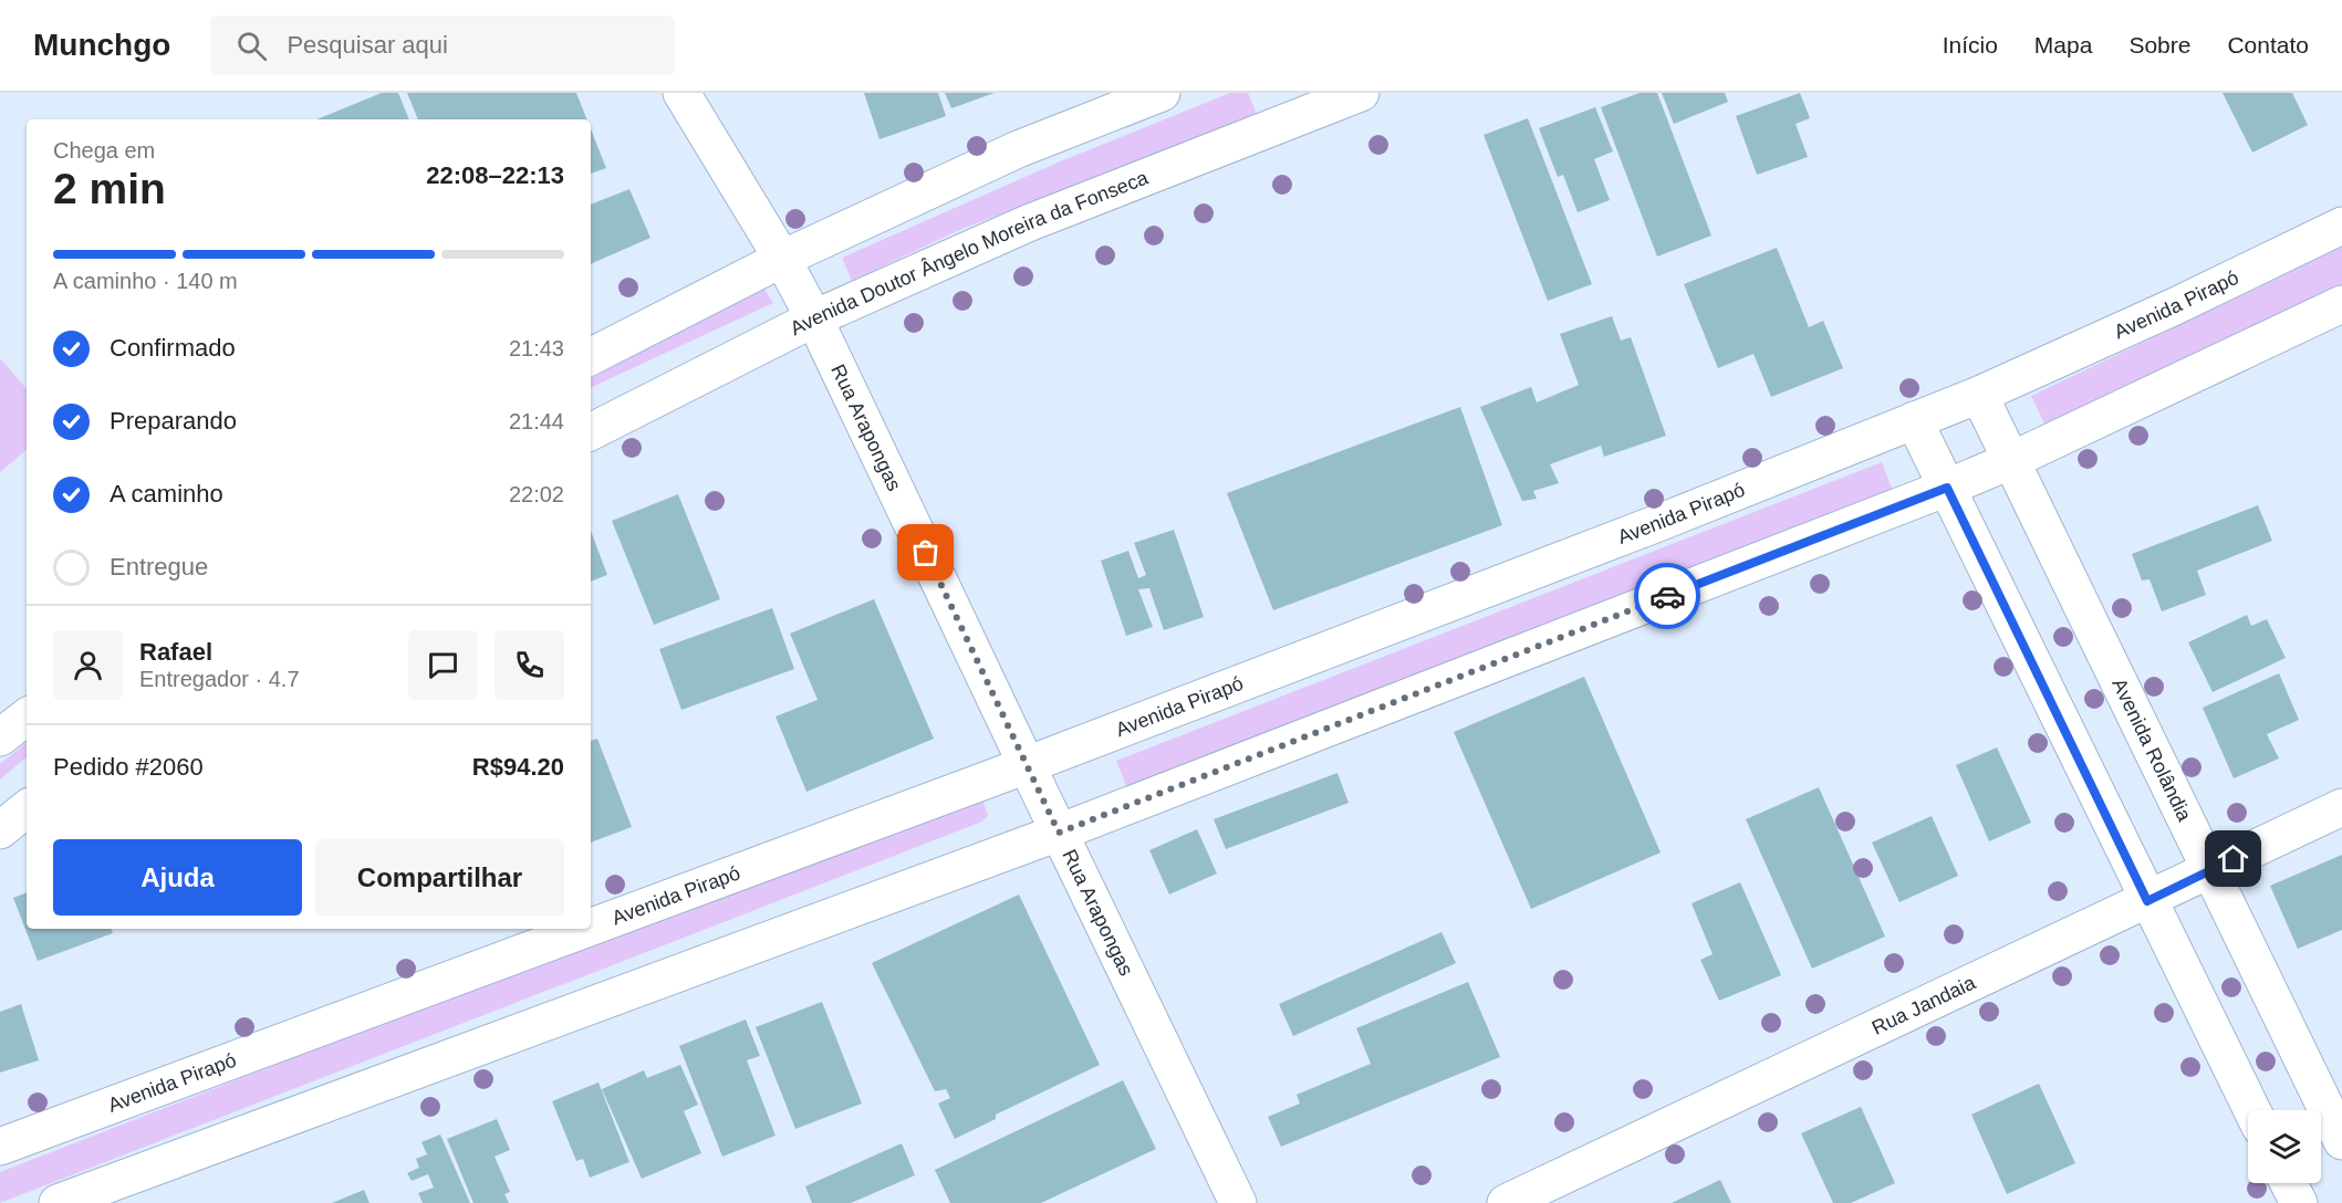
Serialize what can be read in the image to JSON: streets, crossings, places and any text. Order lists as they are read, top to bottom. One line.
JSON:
{"streets":{"street":["Avenida Doutor Ângelo Moreira da Fonseca","Avenida Pirapó","Rua Arapongas","Avenida Rolândia","Rua Jandaia"]},"crossings":[["Avenida Doutor Ângelo Moreira da Fonseca","Rua Arapongas"],["Avenida Pirapó","Rua Arapongas"],["Avenida Pirapó","Avenida Rolândia"],["Avenida Rolândia","Rua Jandaia"]],"page":{"header":"Munchgo","search":"Pesquisar aqui","nav":["Início","Mapa","Sobre","Contato"],"heading":["2 min","Chega em","22:08–22:13"],"panel":["Rafael","Entregador · 4.7","Pedido #2060","R$94.20"],"bar":"A caminho · 140 m","list":[["Confirmado","21:43"],["Preparando","21:44"],["A caminho","22:02"],"Entregue"],"buttons":["Ajuda","Compartilhar"]}}
